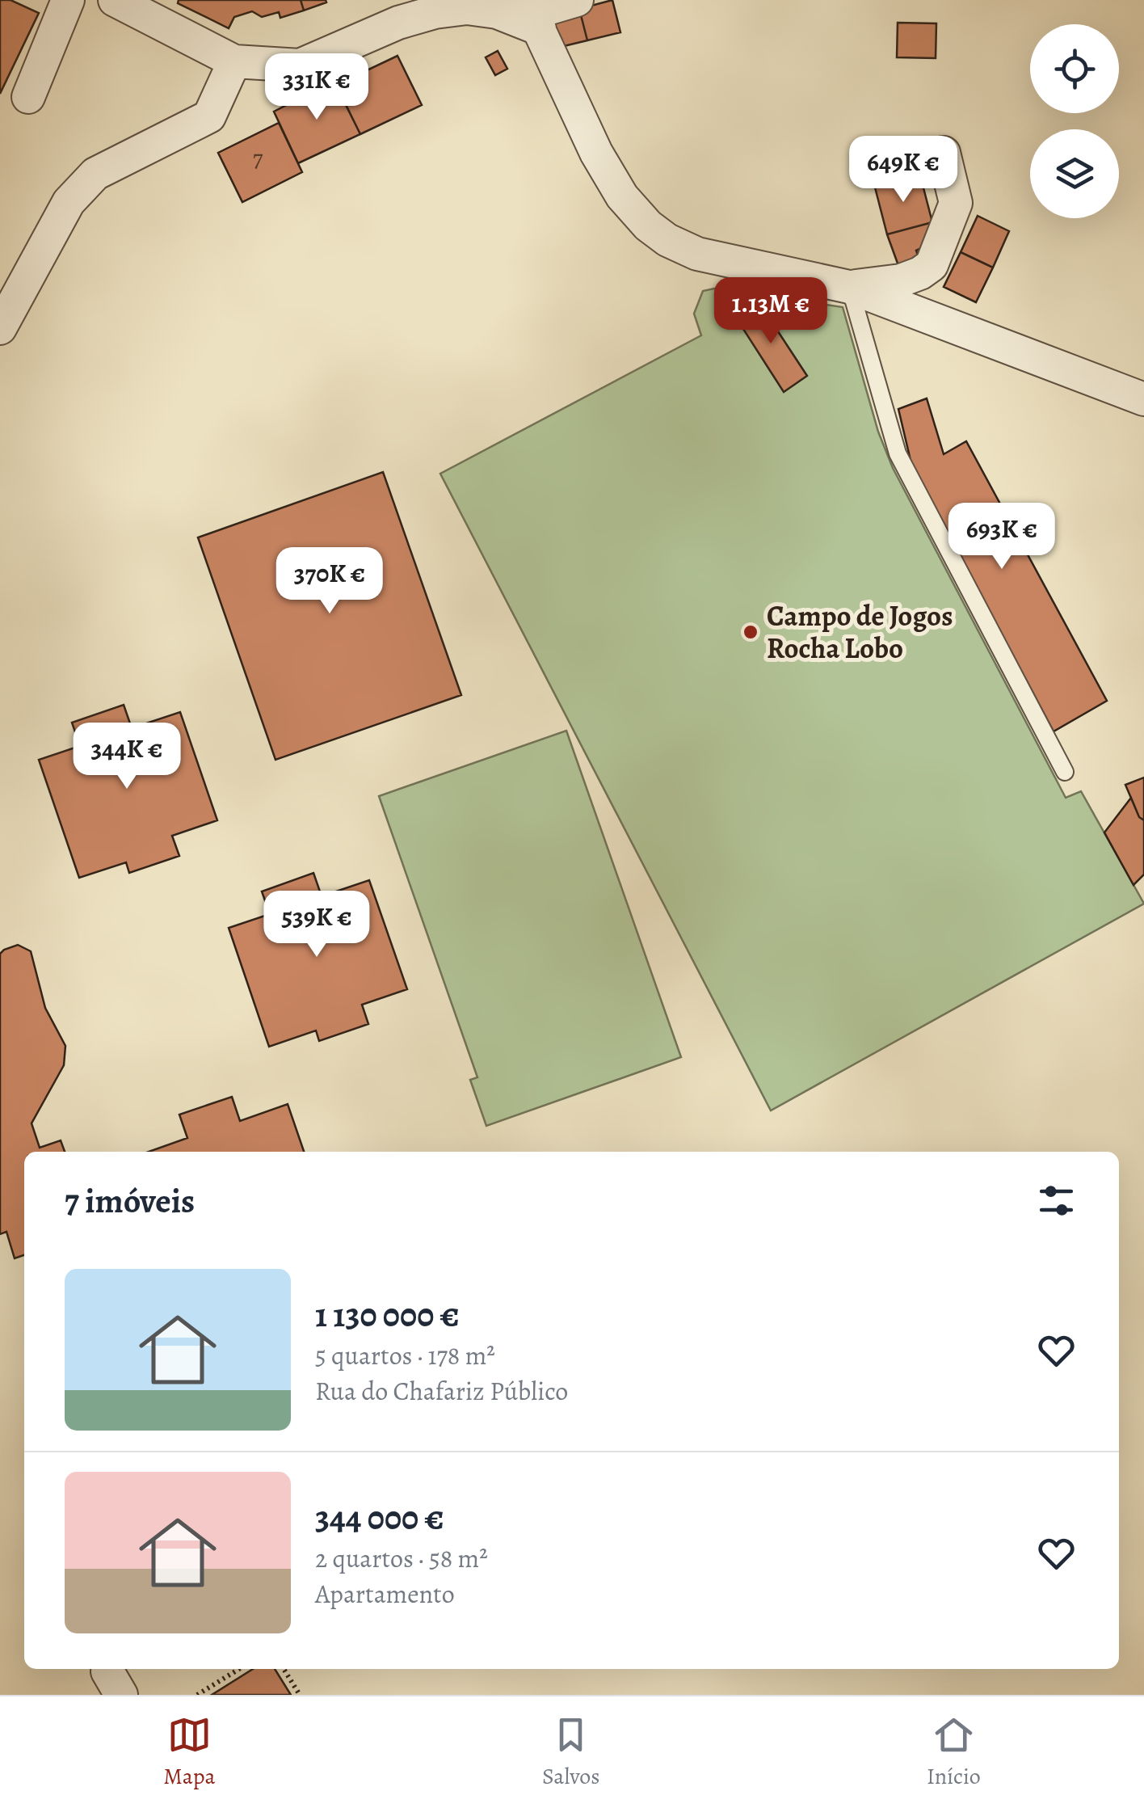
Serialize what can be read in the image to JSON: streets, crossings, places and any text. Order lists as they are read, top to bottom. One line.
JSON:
{"places":["Campo de Jogos Rocha Lobo"],"house_numbers":["7"],"page":{"price":["331K €","649K €","1.13M €","693K €","370K €","344K €","539K €"],"heading":"7 imóveis","list":[{"name":"1 130 000 €","note":"5 quartos · 178 m² · Rua do Chafariz Público"},{"name":"344 000 €","note":"2 quartos · 58 m² · Apartamento"}],"tabs":["Mapa","Salvos","Início"]}}
